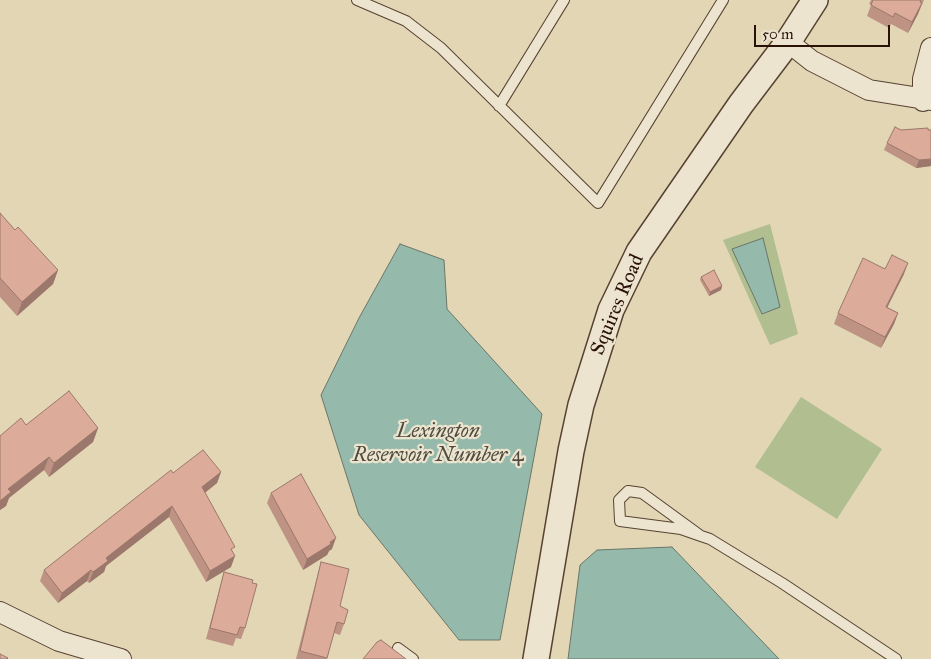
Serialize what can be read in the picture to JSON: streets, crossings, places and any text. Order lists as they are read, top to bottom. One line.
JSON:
{"streets":{"street":["Squires Road"]},"water":["Lexington Reservoir Number 4"],"scale_bar":"50 m"}
